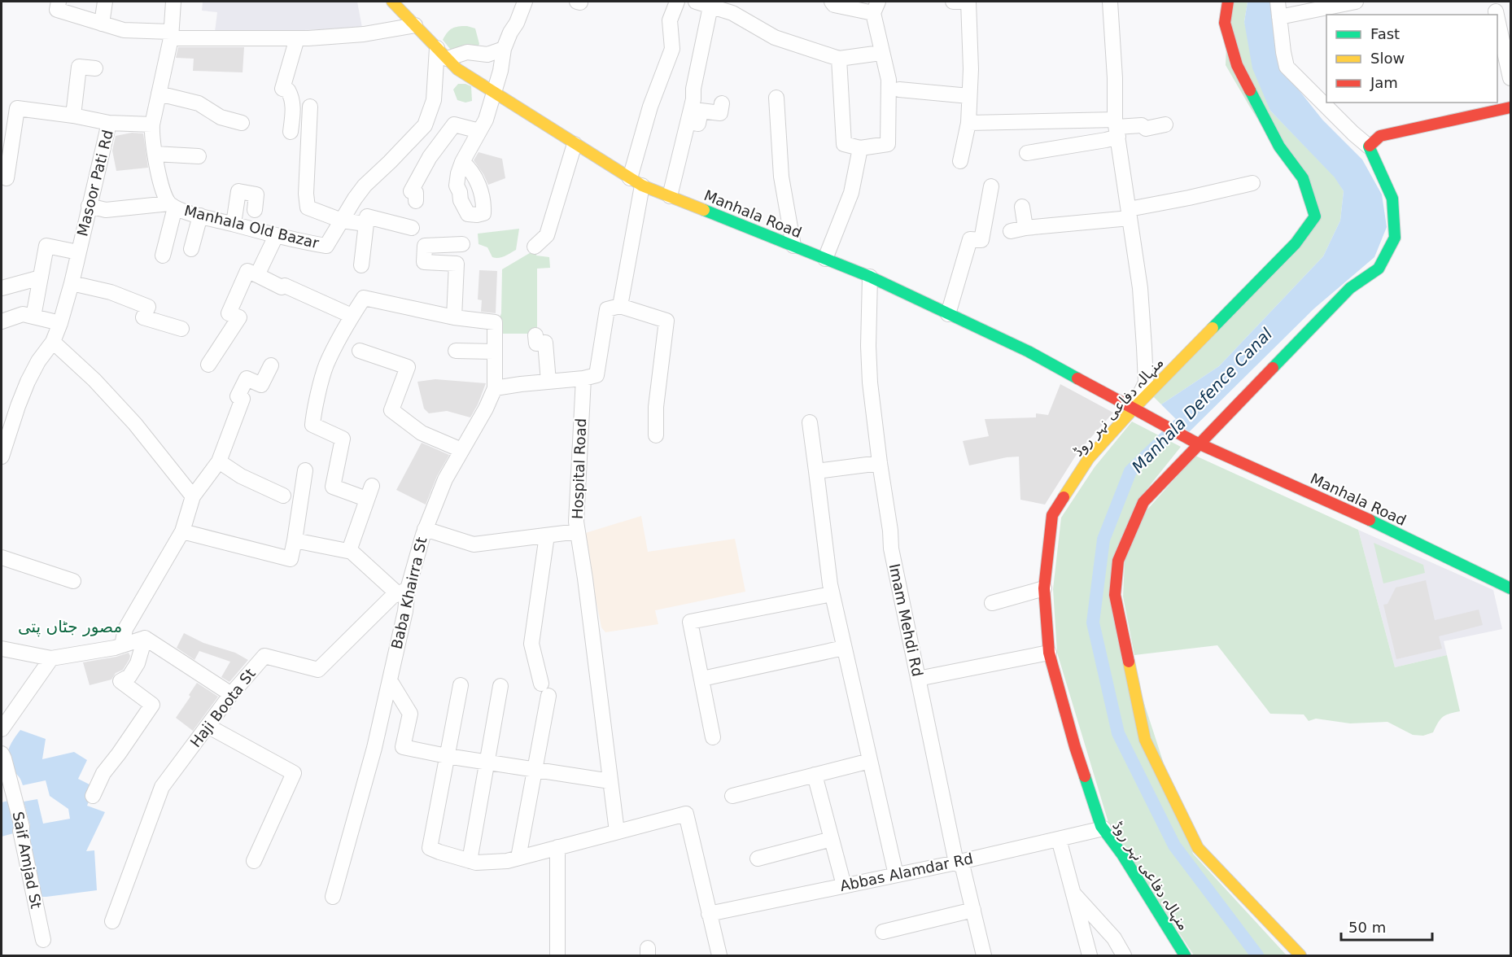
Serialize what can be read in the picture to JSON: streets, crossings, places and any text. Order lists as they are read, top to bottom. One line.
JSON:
{"streets":{"street":["Masoor Pati Rd","Manhala Road","Manhala Old Bazar","منہالہ دفاعی نہر روڈ","Hospital Road","Baba Khairra St","Imam Mehdi Rd","Haji Boota St","Saif Amjad St","Abbas Alamdar Rd"]},"crossings":[["Masoor Pati Rd","Manhala Old Bazar"],["Manhala Road","Manhala Old Bazar"],["Manhala Road","منہالہ دفاعی نہر روڈ"],["Manhala Road","Imam Mehdi Rd"],["منہالہ دفاعی نہر روڈ","Abbas Alamdar Rd"],["Baba Khairra St","Haji Boota St"],["Imam Mehdi Rd","Abbas Alamdar Rd"]],"districts":["مصور جٹاں پتی"],"water":["Manhala Defence Canal"],"legend":["Fast","Slow","Jam"],"scale_bar":"50 m"}
